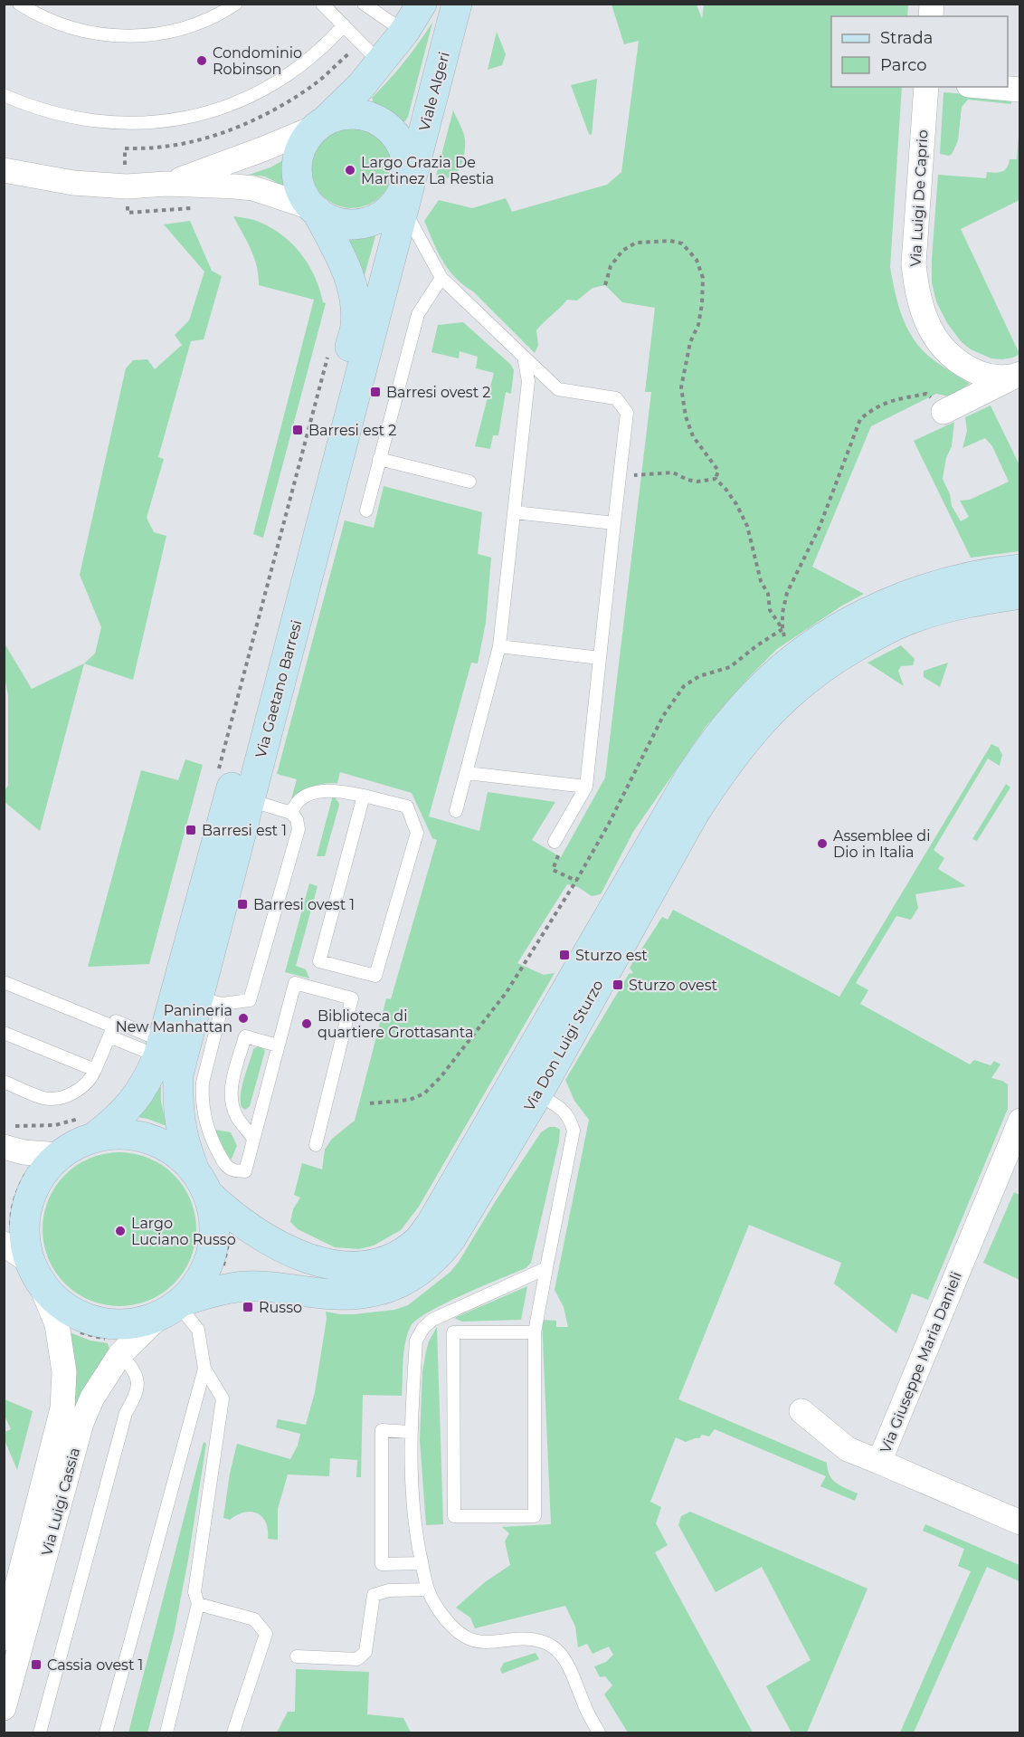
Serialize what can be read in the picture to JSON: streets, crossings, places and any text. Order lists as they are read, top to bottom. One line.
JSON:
{"streets":{"street":["Viale Algeri","Via Luigi De Caprio","Via Gaetano Barresi","Via Don Luigi Sturzo","Via Giuseppe Maria Danieli","Via Luigi Cassia"]},"crossings":[["Viale Algeri","Via Gaetano Barresi"],["Via Don Luigi Sturzo","Via Luigi Cassia"]],"places":{"other":["Condominio Robinson","Largo Grazia De Martinez La Restia","Assemblee di Dio in Italia","Panineria New Manhattan","Biblioteca di quartiere Grottasanta","Largo Luciano Russo"],"transit":["Barresi ovest 2","Barresi est 2","Barresi est 1","Barresi ovest 1","Sturzo est","Sturzo ovest","Russo","Cassia ovest 1"]},"legend":["Strada","Parco"]}
